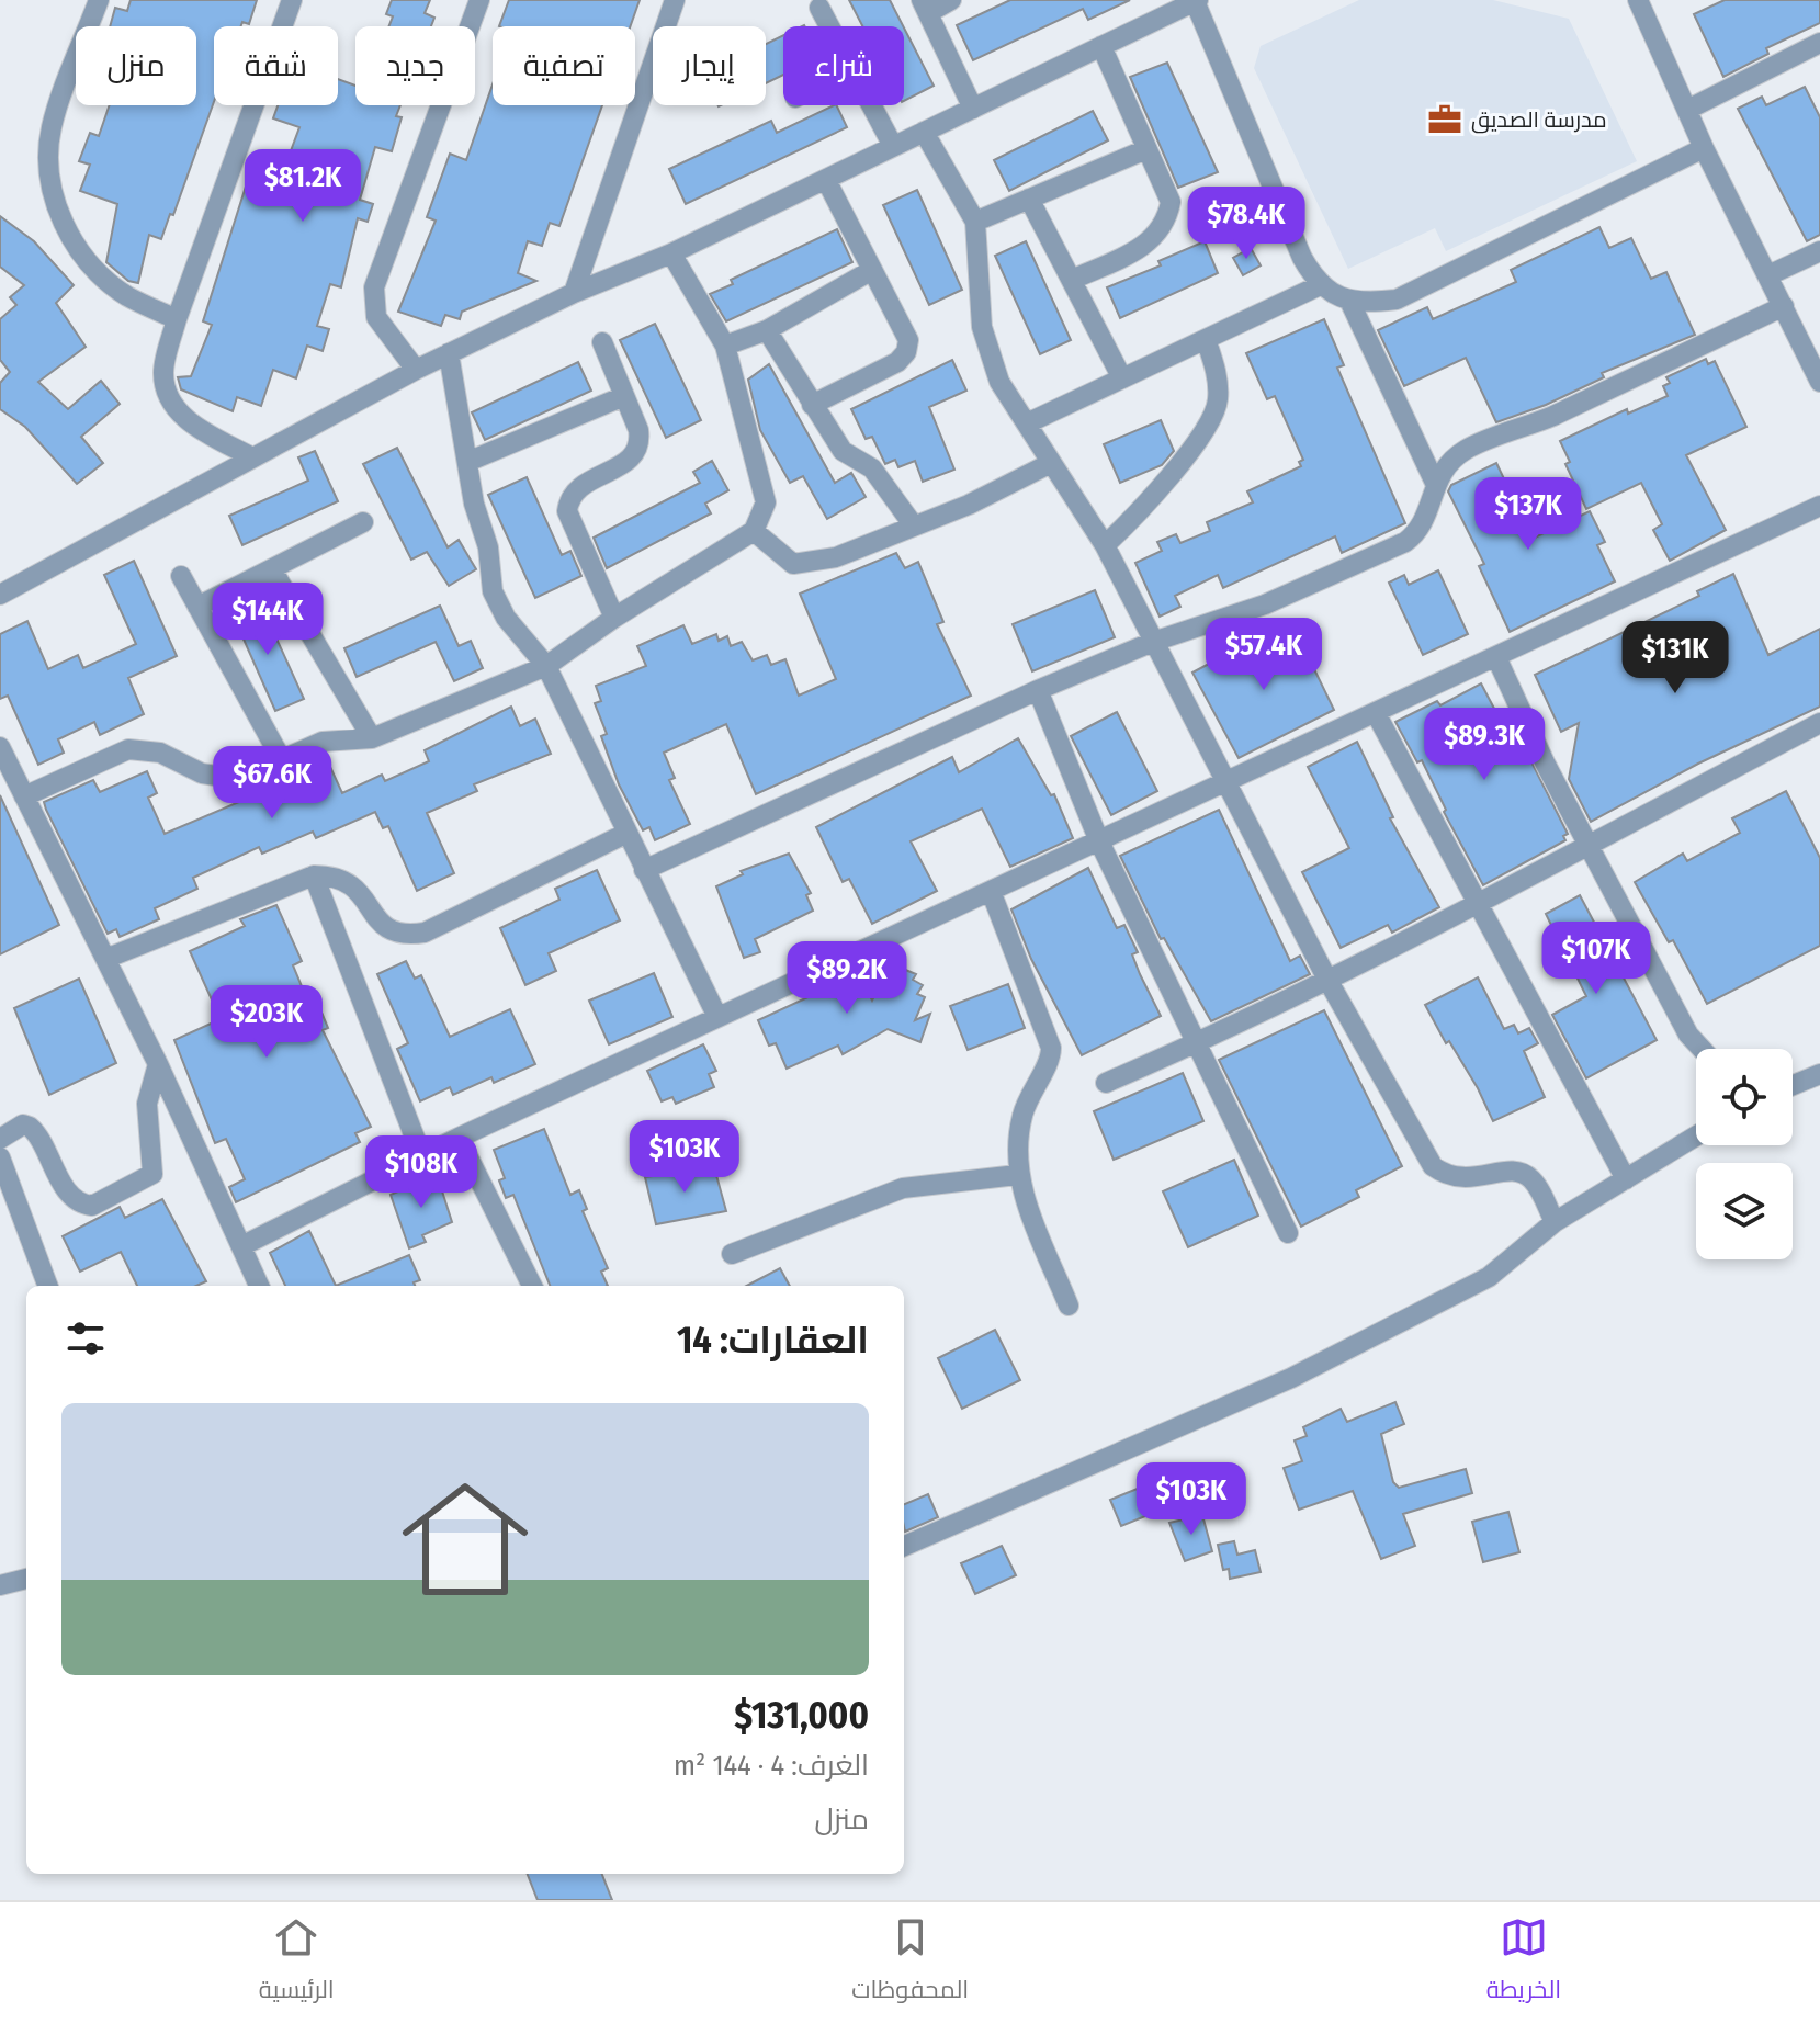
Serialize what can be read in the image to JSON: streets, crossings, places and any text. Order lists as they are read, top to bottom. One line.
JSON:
{"places":{"office":["مدرسة الصديق"]},"page":{"chip":["شراء","إيجار","تصفية","جديد","شقة","منزل"],"price":["$81.2K","$78.4K","$137K","$144K","$57.4K","$131K","$89.3K","$67.6K","$107K","$89.2K","$203K","$103K","$108K","$103K"],"heading":"العقارات: 14","list":[{"name":"$131,000","note":"الغرف: 4 · 144 m² · منزل"}],"tabs":["الخريطة","المحفوظات","الرئيسية"]}}
